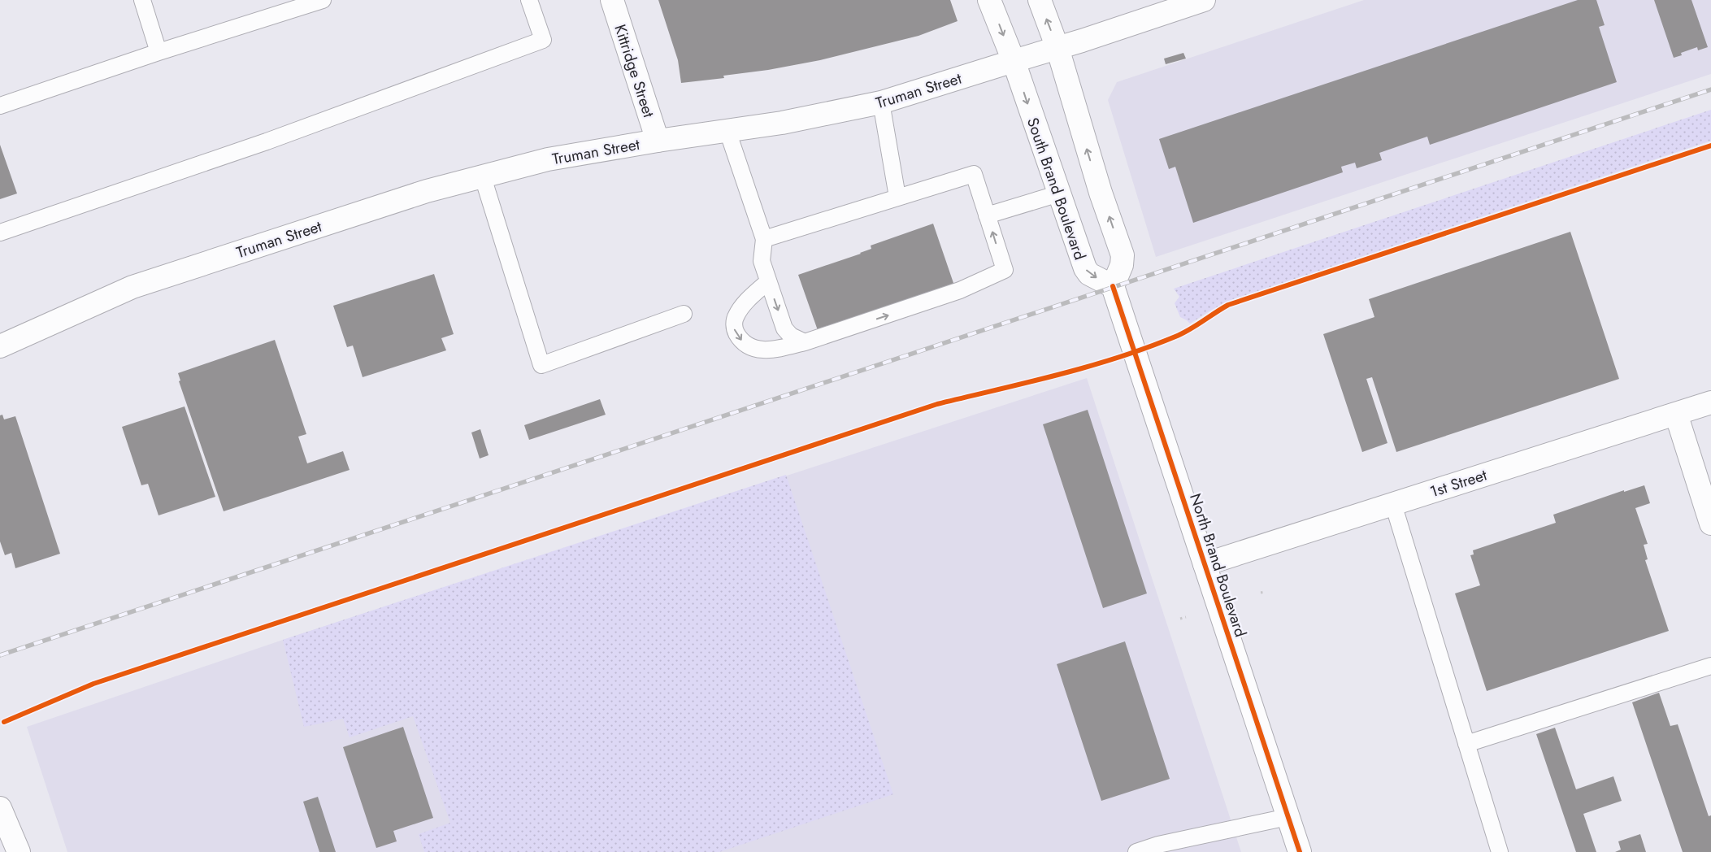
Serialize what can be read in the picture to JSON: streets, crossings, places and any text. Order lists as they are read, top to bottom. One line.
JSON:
{"streets":{"street":["Kittridge Street","Truman Street","South Brand Boulevard","1st Street","North Brand Boulevard"]},"crossings":[["Kittridge Street","Truman Street"],["Truman Street","South Brand Boulevard"],["South Brand Boulevard","North Brand Boulevard"],["1st Street","North Brand Boulevard"]]}
